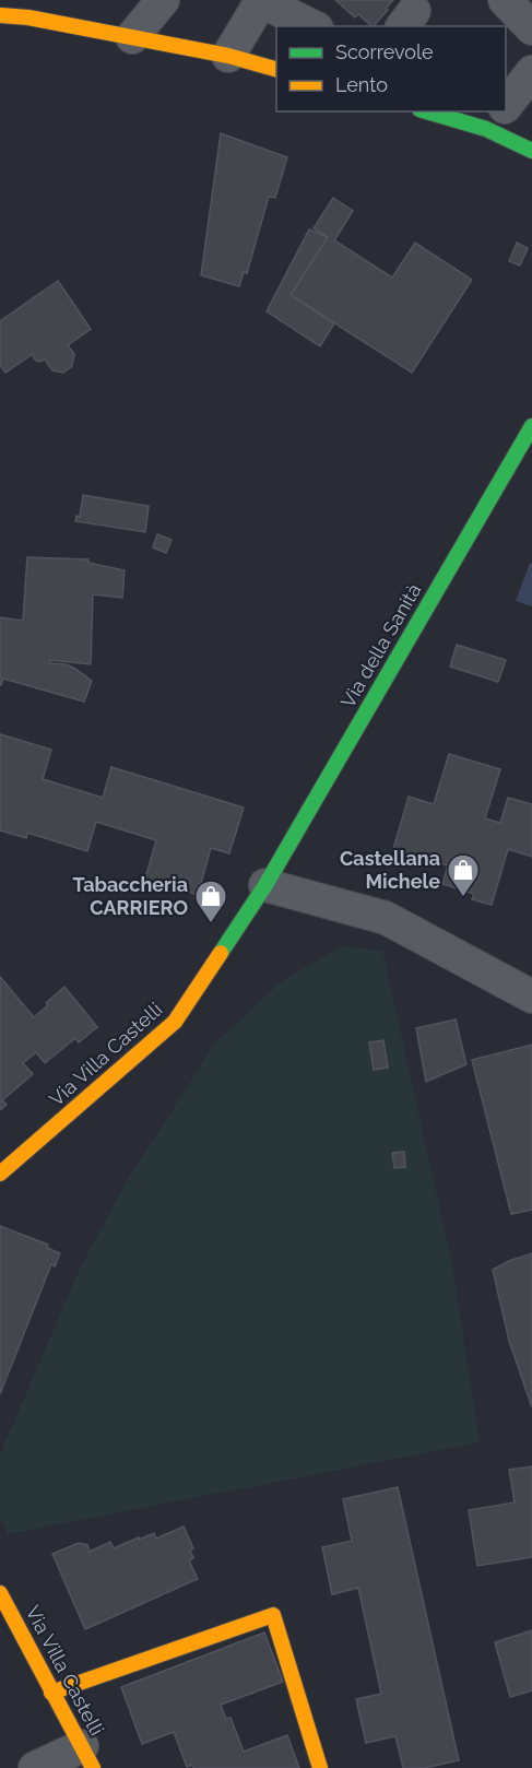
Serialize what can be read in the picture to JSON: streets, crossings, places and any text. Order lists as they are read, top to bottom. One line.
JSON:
{"streets":{"main road":["Via della Sanità","Via Villa Castelli"]},"crossings":[["Via della Sanità","Via Villa Castelli"]],"places":{"shop":["Castellana Michele","Tabaccheria CARRIERO"]},"legend":["Scorrevole","Lento"]}
